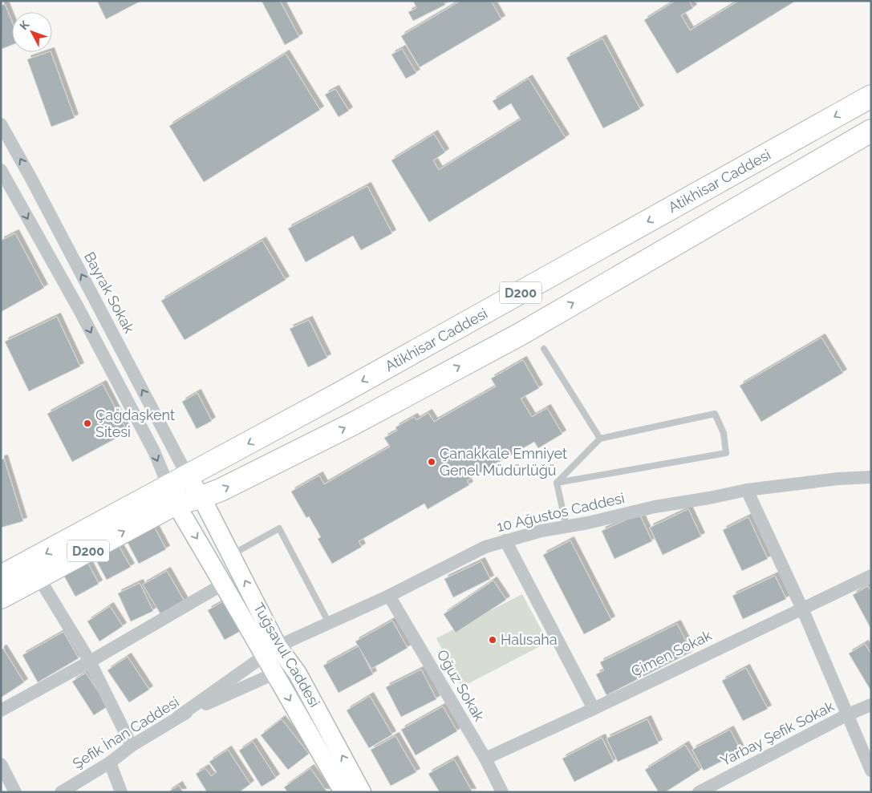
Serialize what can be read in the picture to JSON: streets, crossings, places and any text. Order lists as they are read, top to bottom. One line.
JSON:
{"streets":{"highway":["Atikhisar Caddesi","D200"],"main road":["Tuğsavul Caddesi"],"street":["Bayrak Sokak","10 Ağustos Caddesi","Çimen Sokak","Oğuz Sokak","Şefik İnan Caddesi","Yarbay Şefik Sokak"]},"crossings":[["Atikhisar Caddesi","Bayrak Sokak"],["Atikhisar Caddesi","D200"],["Atikhisar Caddesi","Tuğsavul Caddesi"],["Bayrak Sokak","Tuğsavul Caddesi"],["D200","Tuğsavul Caddesi"],["10 Ağustos Caddesi","Tuğsavul Caddesi"],["10 Ağustos Caddesi","Oğuz Sokak"],["10 Ağustos Caddesi","Şefik İnan Caddesi"],["Çimen Sokak","Oğuz Sokak"]],"places":["Çağdaşkent Sitesi","Çanakkale Emniyet Genel Müdürlüğü","Halısaha"],"north":"top left"}
